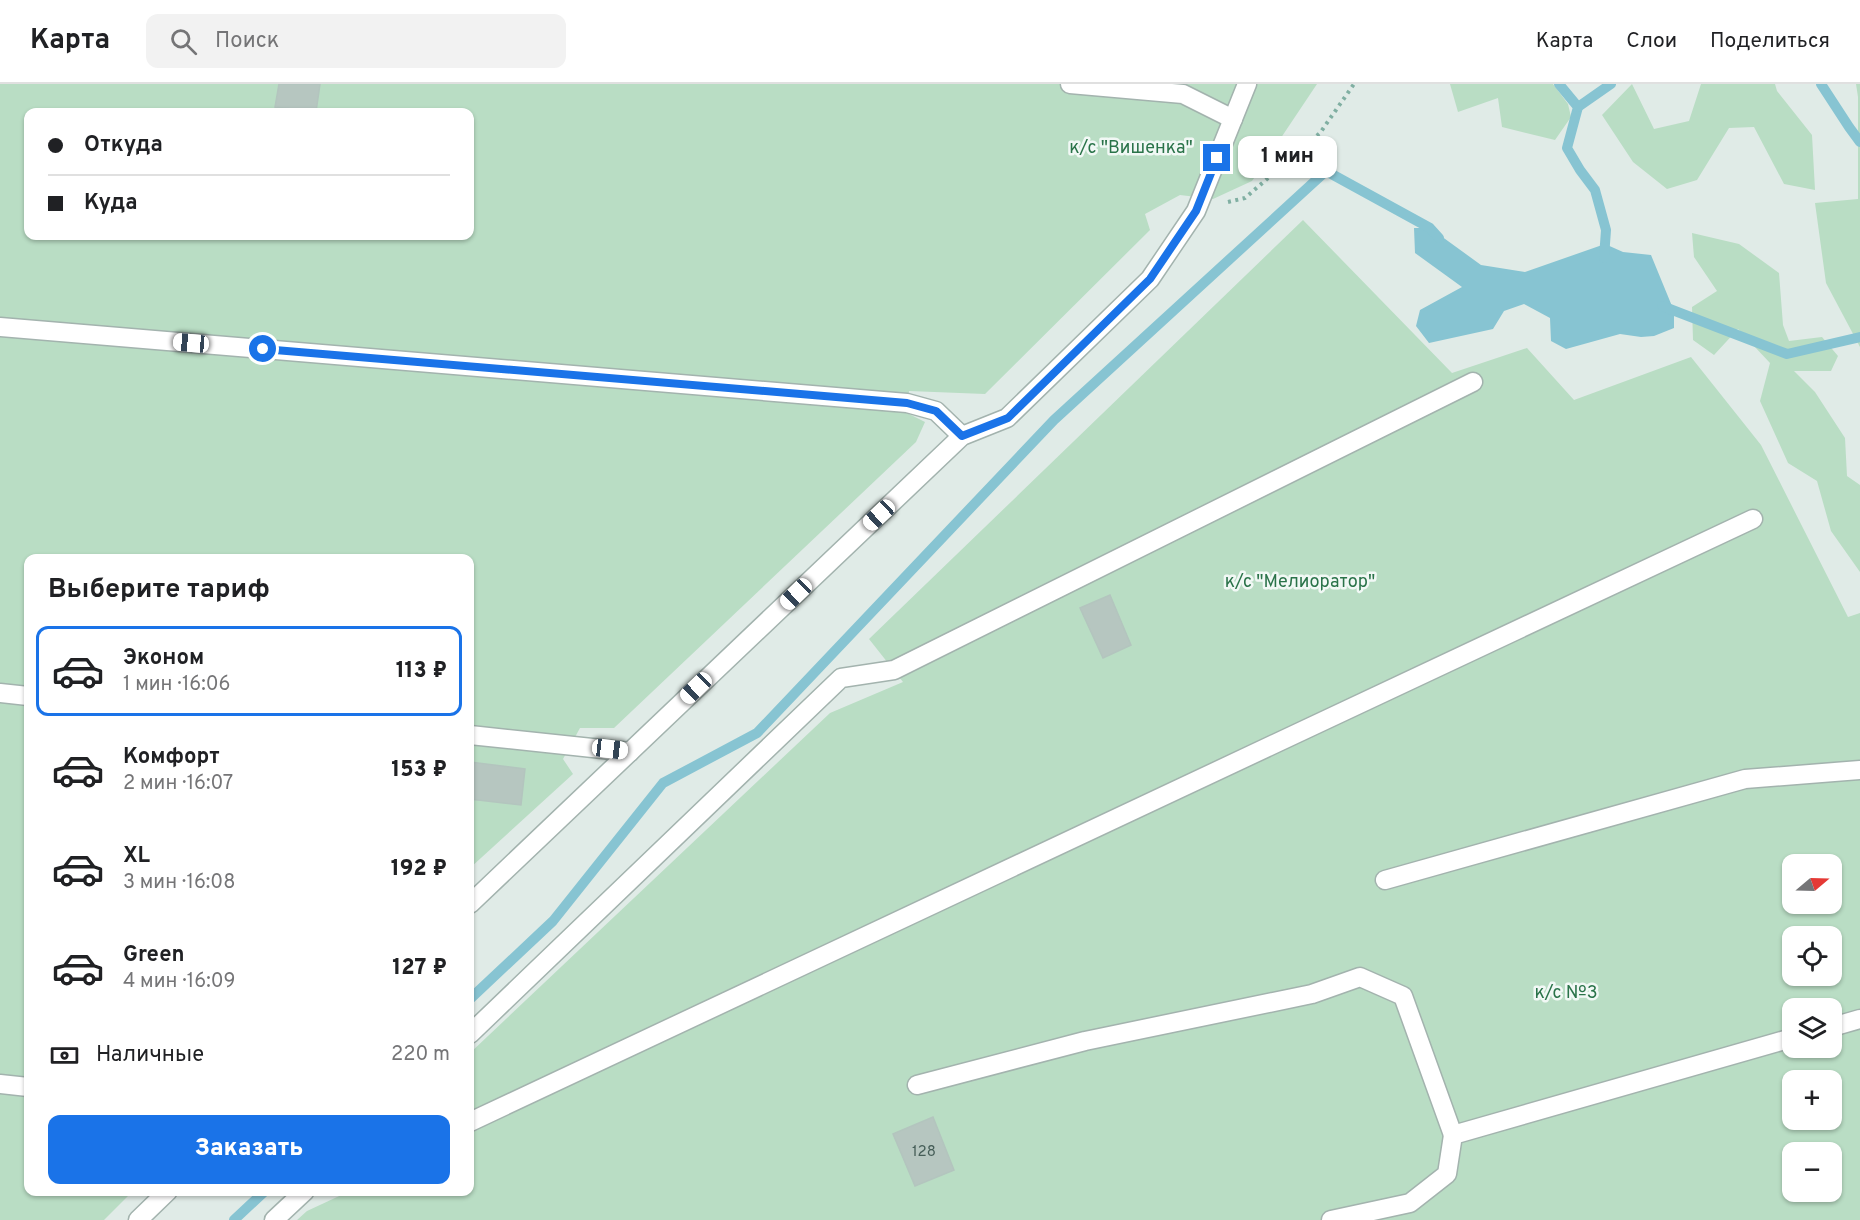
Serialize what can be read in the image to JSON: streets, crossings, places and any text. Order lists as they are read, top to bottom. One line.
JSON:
{"parks":["к/с \"Вишенка\"","к/с \"Мелиоратор\"","к/с №3"],"house_numbers":["128"],"north":"right","page":{"header":"Карта","search":"Поиск","nav":["Карта","Слои","Поделиться"],"banner":["Откуда","Куда"],"bubble":"1 мин","heading":"Выберите тариф","list":[{"name":"Эконом","note":"1 мин · 16:06","value":"113 ₽"},{"name":"Комфорт","note":"2 мин · 16:07","value":"153 ₽"},{"name":"XL","note":"3 мин · 16:08","value":"192 ₽"},{"name":"Green","note":"4 мин · 16:09","value":"127 ₽"}],"map_buttons":["+","−"],"pay":["Наличные","220 m"],"buttons":"Заказать"}}
